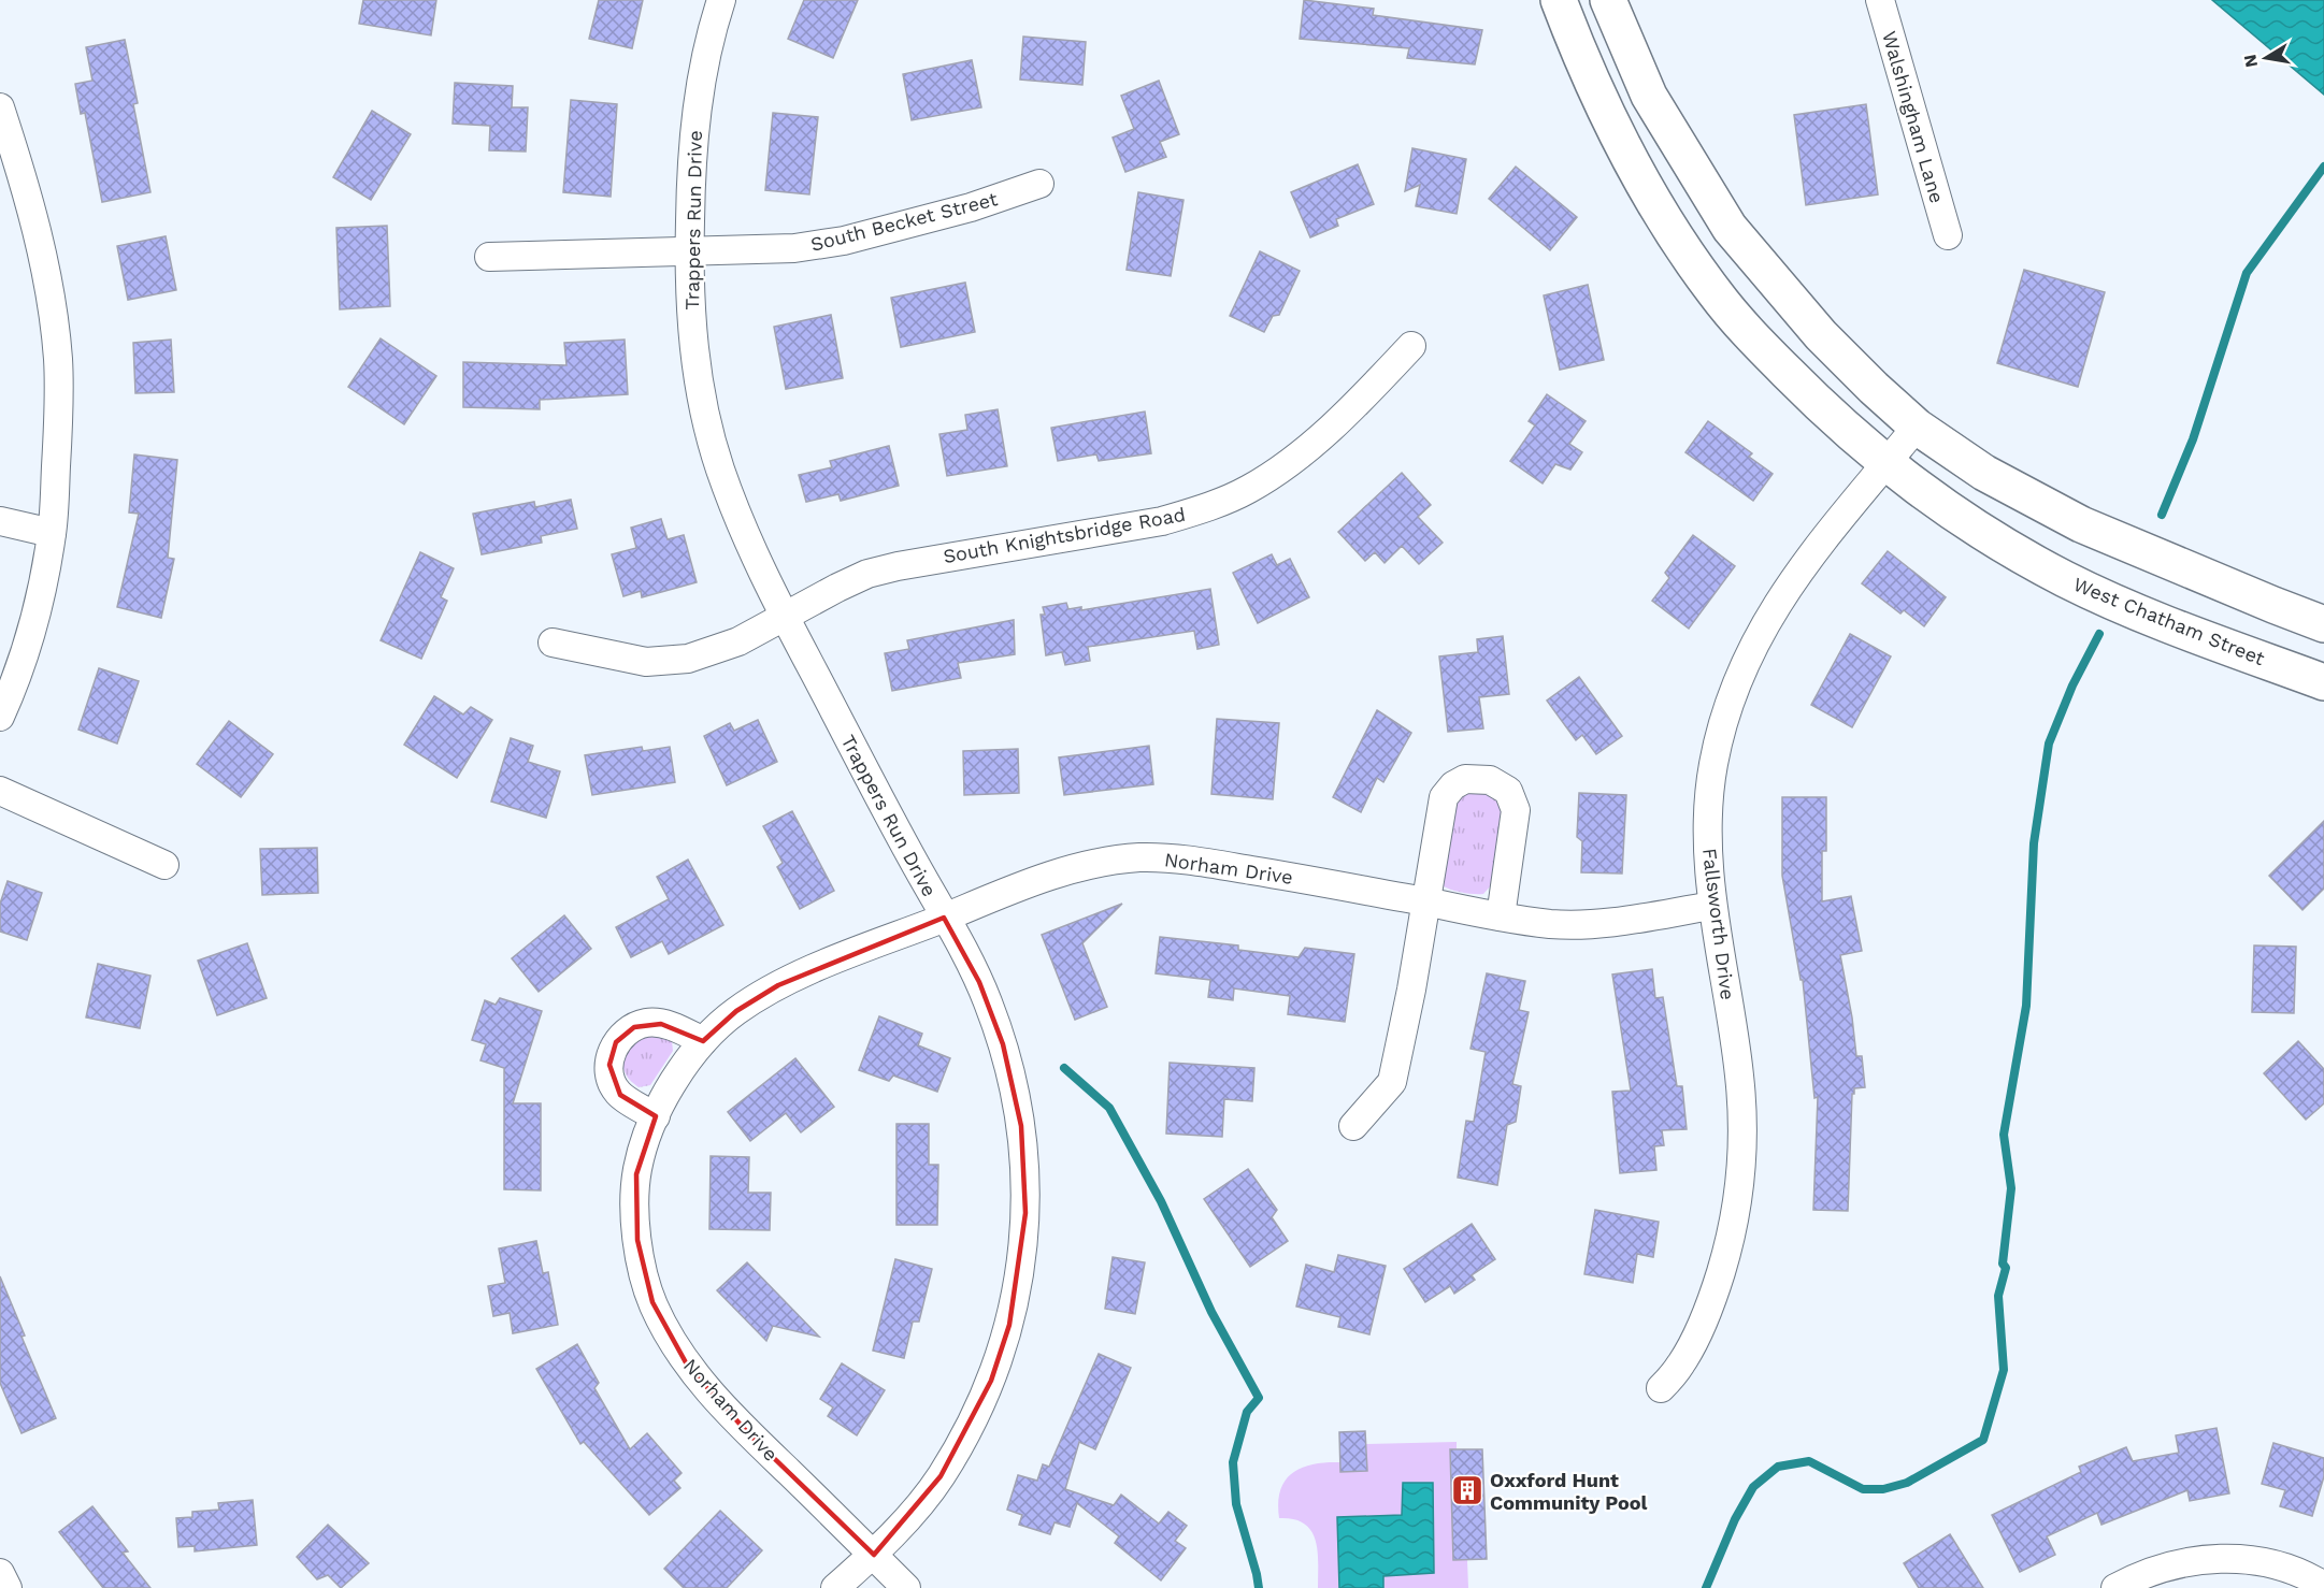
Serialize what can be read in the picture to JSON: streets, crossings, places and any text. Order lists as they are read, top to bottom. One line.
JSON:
{"streets":{"street":["Walshingham Lane","Trappers Run Drive","South Becket Street","South Knightsbridge Road","West Chatham Street","Norham Drive","Fallsworth Drive"]},"crossings":[["Trappers Run Drive","South Becket Street"],["Trappers Run Drive","South Knightsbridge Road"],["Trappers Run Drive","Norham Drive"],["West Chatham Street","Fallsworth Drive"],["Norham Drive","Fallsworth Drive"]],"places":{"building":["Oxxford Hunt Community Pool"]},"north":"left"}
